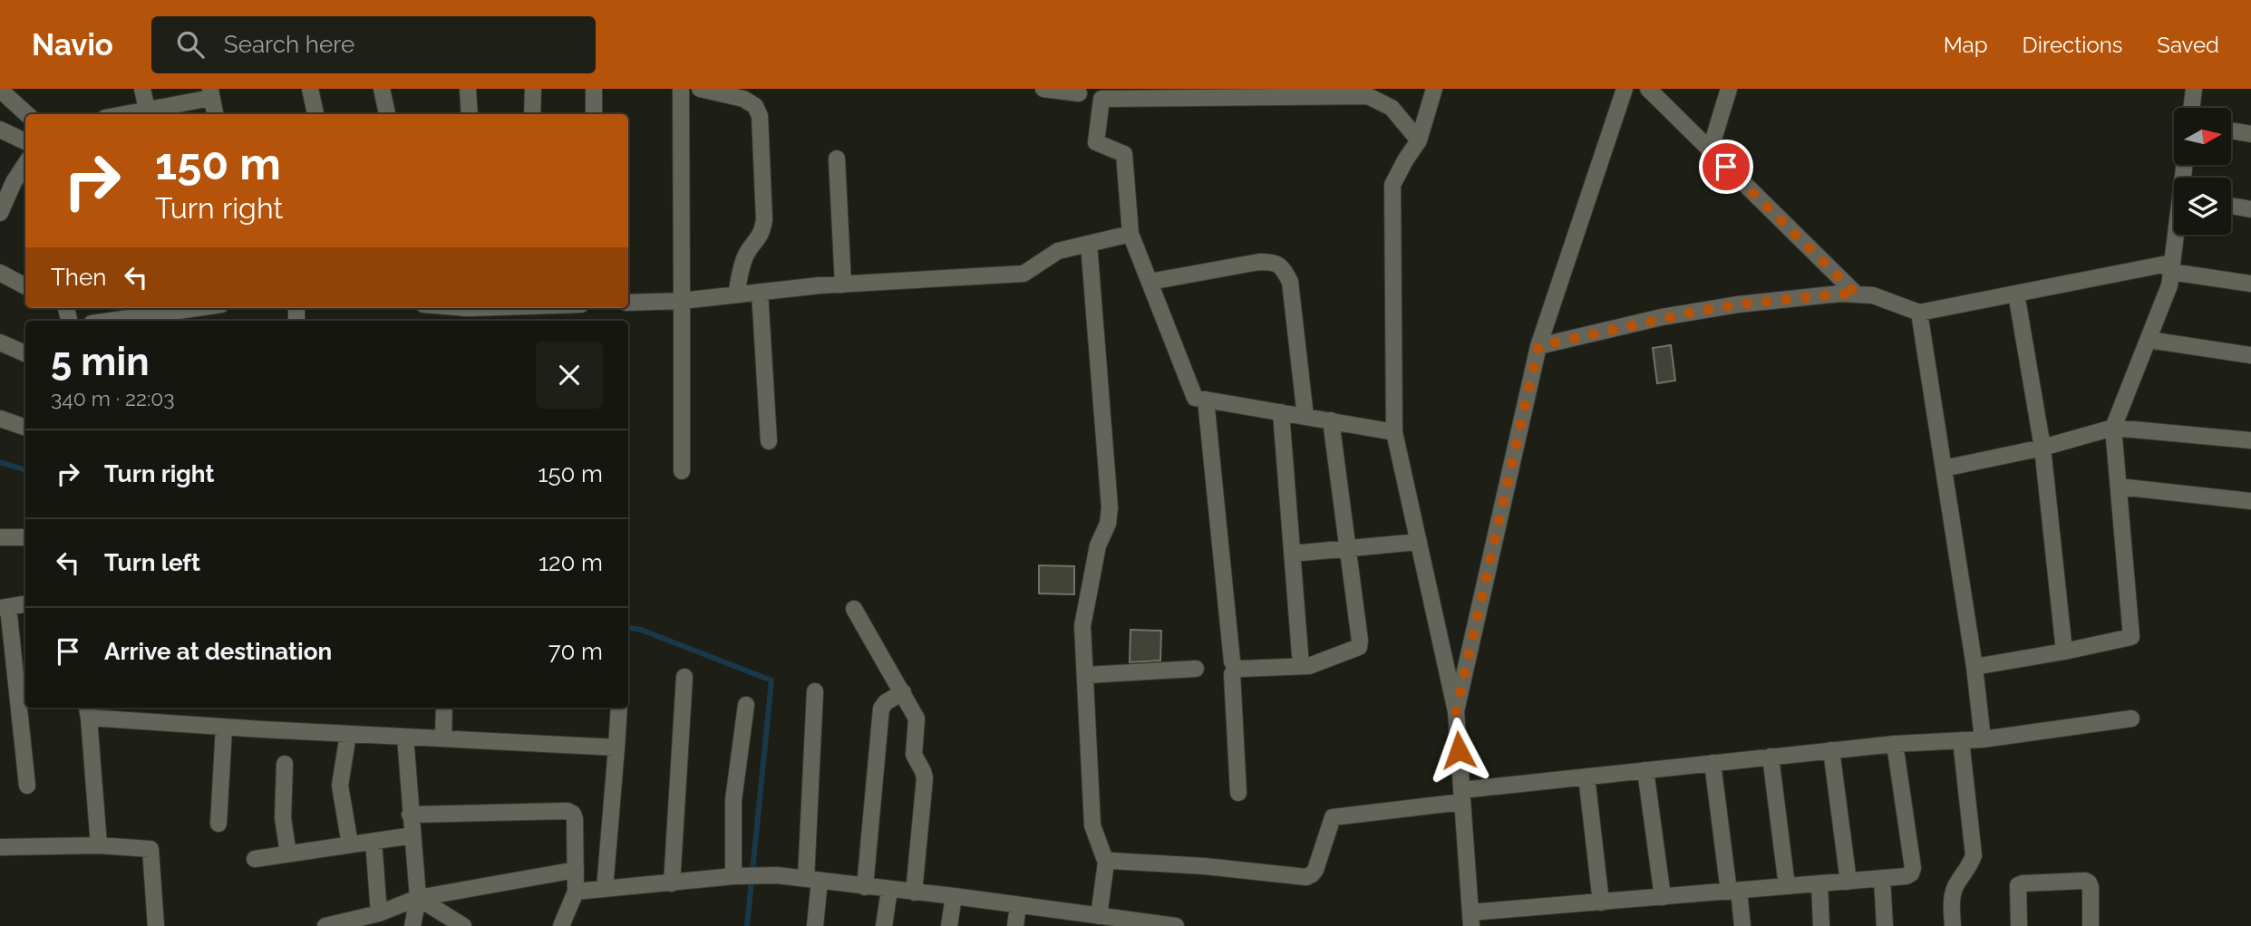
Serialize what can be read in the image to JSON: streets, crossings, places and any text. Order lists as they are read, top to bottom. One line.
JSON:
{"north":"right","page":{"header":"Navio","search":"Search here","nav":["Map","Directions","Saved"],"turn":["150 m","Turn right"],"then":"Then","heading":["5 min","340 m · 22:03"],"list":[{"name":"Turn right","value":"150 m"},{"name":"Turn left","value":"120 m"},{"name":"Arrive at destination","value":"70 m"}]}}
